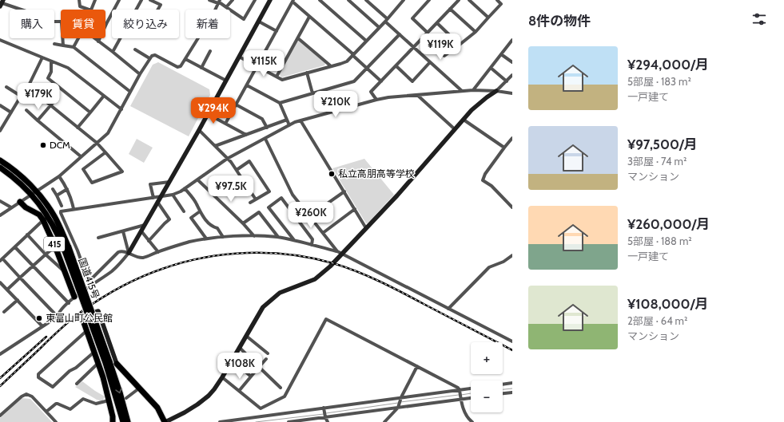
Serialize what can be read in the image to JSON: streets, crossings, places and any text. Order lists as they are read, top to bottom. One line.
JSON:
{"streets":{"highway":["415","国道415号"]},"places":["DCM","私立高朋高等学校","東富山町公民館"],"page":{"heading":"8件の物件","chip":["購入","賃貸","絞り込み","新着"],"price":["¥119K","¥115K","¥179K","¥210K","¥294K","¥97.5K","¥260K","¥108K"],"list":[{"name":"¥294,000/月","note":"5部屋 · 183 m² · 一戸建て"},{"name":"¥97,500/月","note":"3部屋 · 74 m² · マンション"},{"name":"¥260,000/月","note":"5部屋 · 188 m² · 一戸建て"},{"name":"¥108,000/月","note":"2部屋 · 64 m² · マンション"}],"map_buttons":["+","−"]}}
